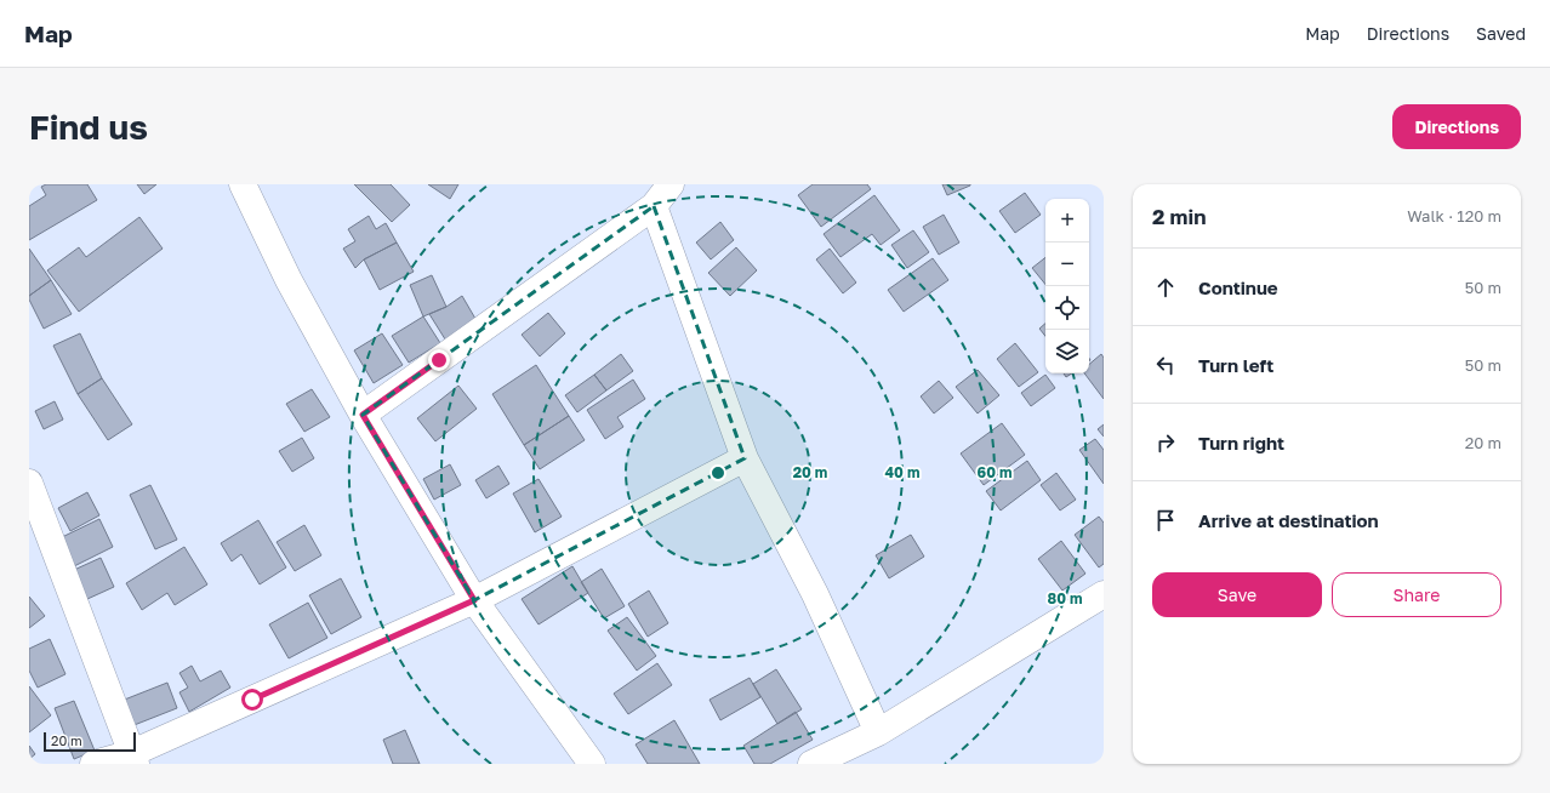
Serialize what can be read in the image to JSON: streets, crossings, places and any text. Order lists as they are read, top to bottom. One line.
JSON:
{"scale_bar":"20 m","page":{"header":"Map","nav":["Map","Directions","Saved"],"buttons":["Directions",["Save","Share"]],"title":"Find us","heading":["2 min","Walk · 120 m"],"map_buttons":["+","−"],"list":[["Continue","50 m"],["Turn left","50 m"],["Turn right","20 m"],"Arrive at destination"],"scale":"20 m"},"rings":["20 m","40 m","60 m","80 m"]}
